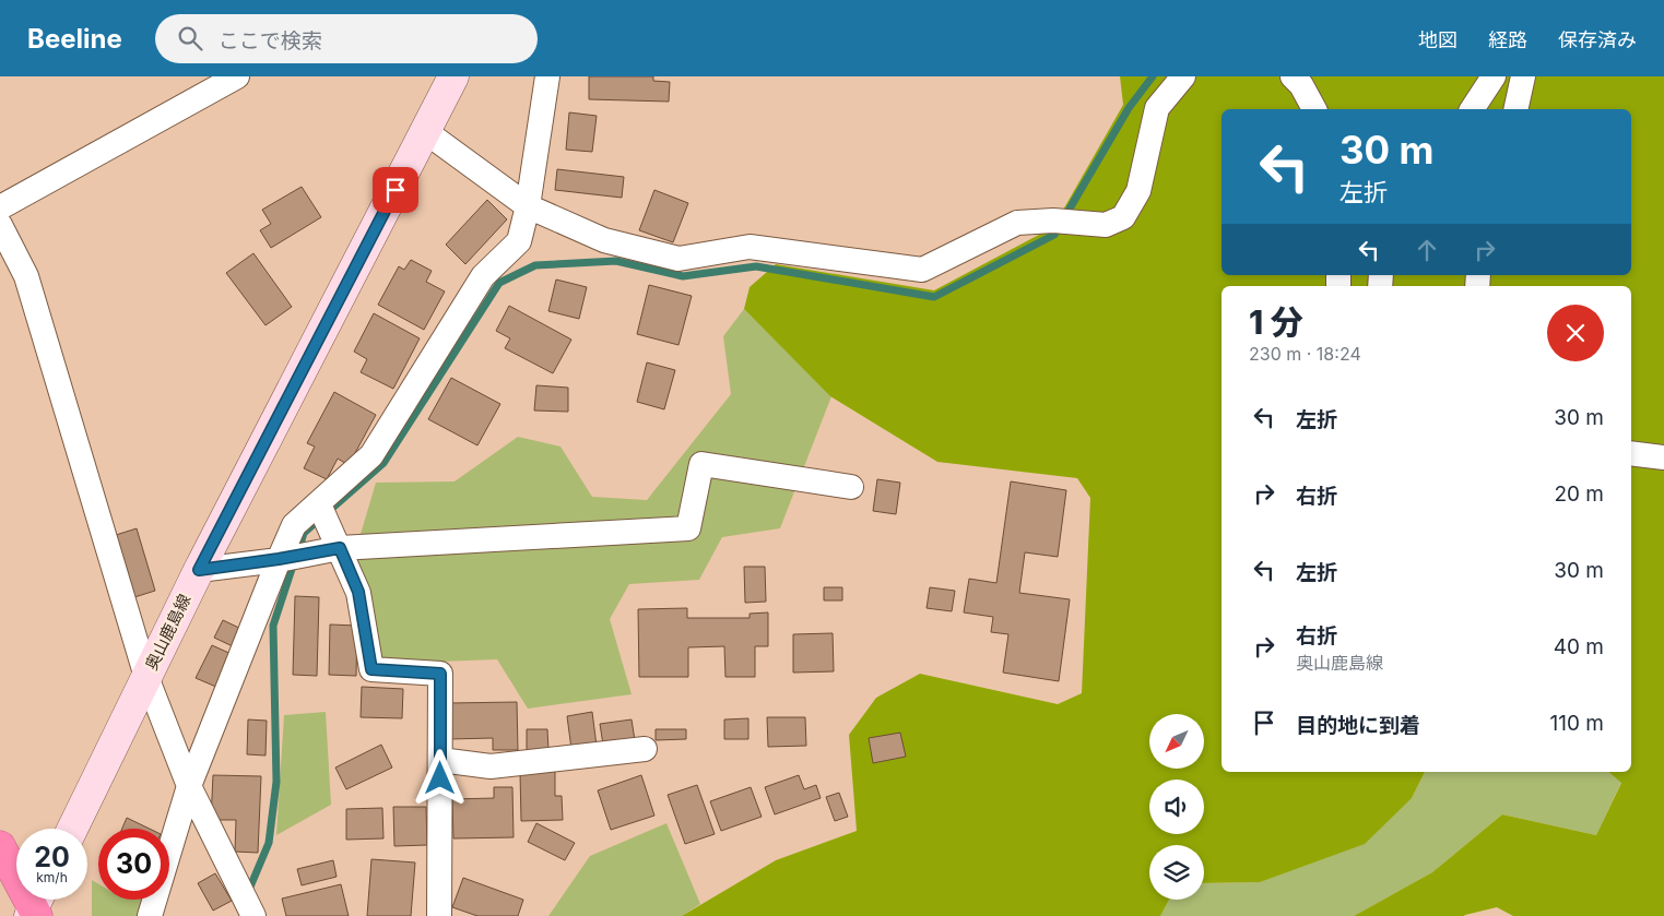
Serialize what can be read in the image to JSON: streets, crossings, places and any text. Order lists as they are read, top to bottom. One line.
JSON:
{"streets":{"main road":["奥山鹿島線"]},"north":"bottom left","page":{"header":"Beeline","search":"ここで検索","nav":["地図","経路","保存済み"],"turn":["30 m","左折"],"heading":["1 分","230 m · 18:24"],"list":[{"name":"左折","value":"30 m"},{"name":"右折","value":"20 m"},{"name":"左折","value":"30 m"},{"name":"右折","note":"奥山鹿島線","value":"40 m"},{"name":"目的地に到着","value":"110 m"}],"speed":"20 km/h","limit":"30"}}
